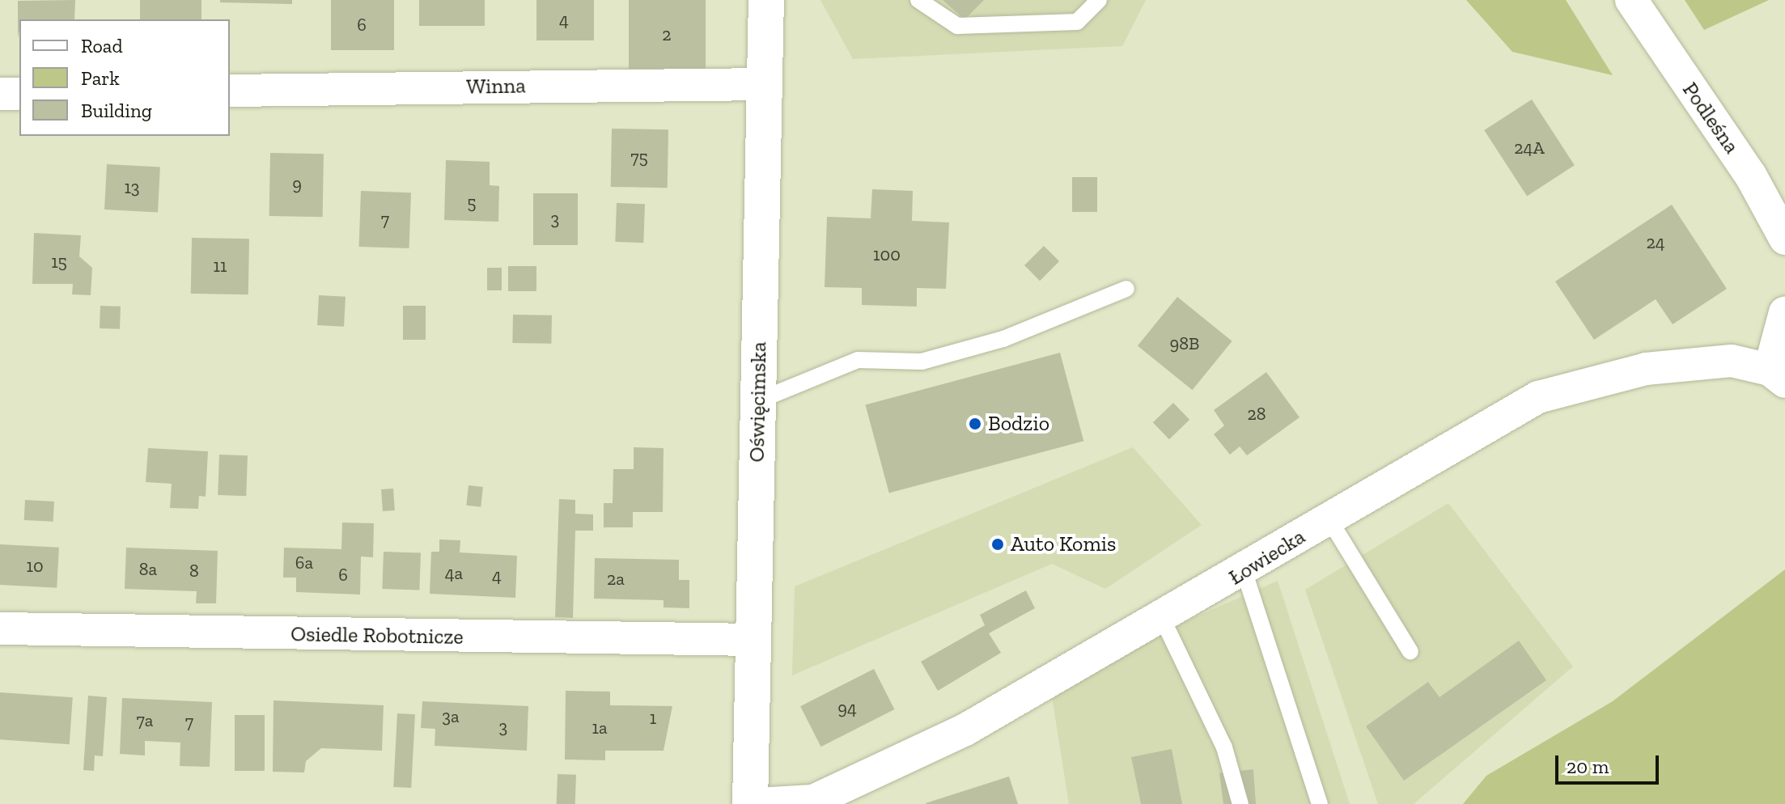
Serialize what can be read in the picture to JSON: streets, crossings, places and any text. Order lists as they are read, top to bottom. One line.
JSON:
{"streets":{"street":["Winna","Podleśna","Oświęcimska","Łowiecka","Osiedle Robotnicze"]},"crossings":[["Winna","Oświęcimska"],["Oświęcimska","Osiedle Robotnicze"]],"places":["Bodzio","Auto Komis"],"house_numbers":["4","6","2","24A","75","9","13","5","3","7","24","100","15","11","98B","28","6a","10","8a","8","4a","6","4","2a","94","3a","1","7a","7","3","1a"],"legend":["Road","Park","Building"],"scale_bar":"20 m"}
